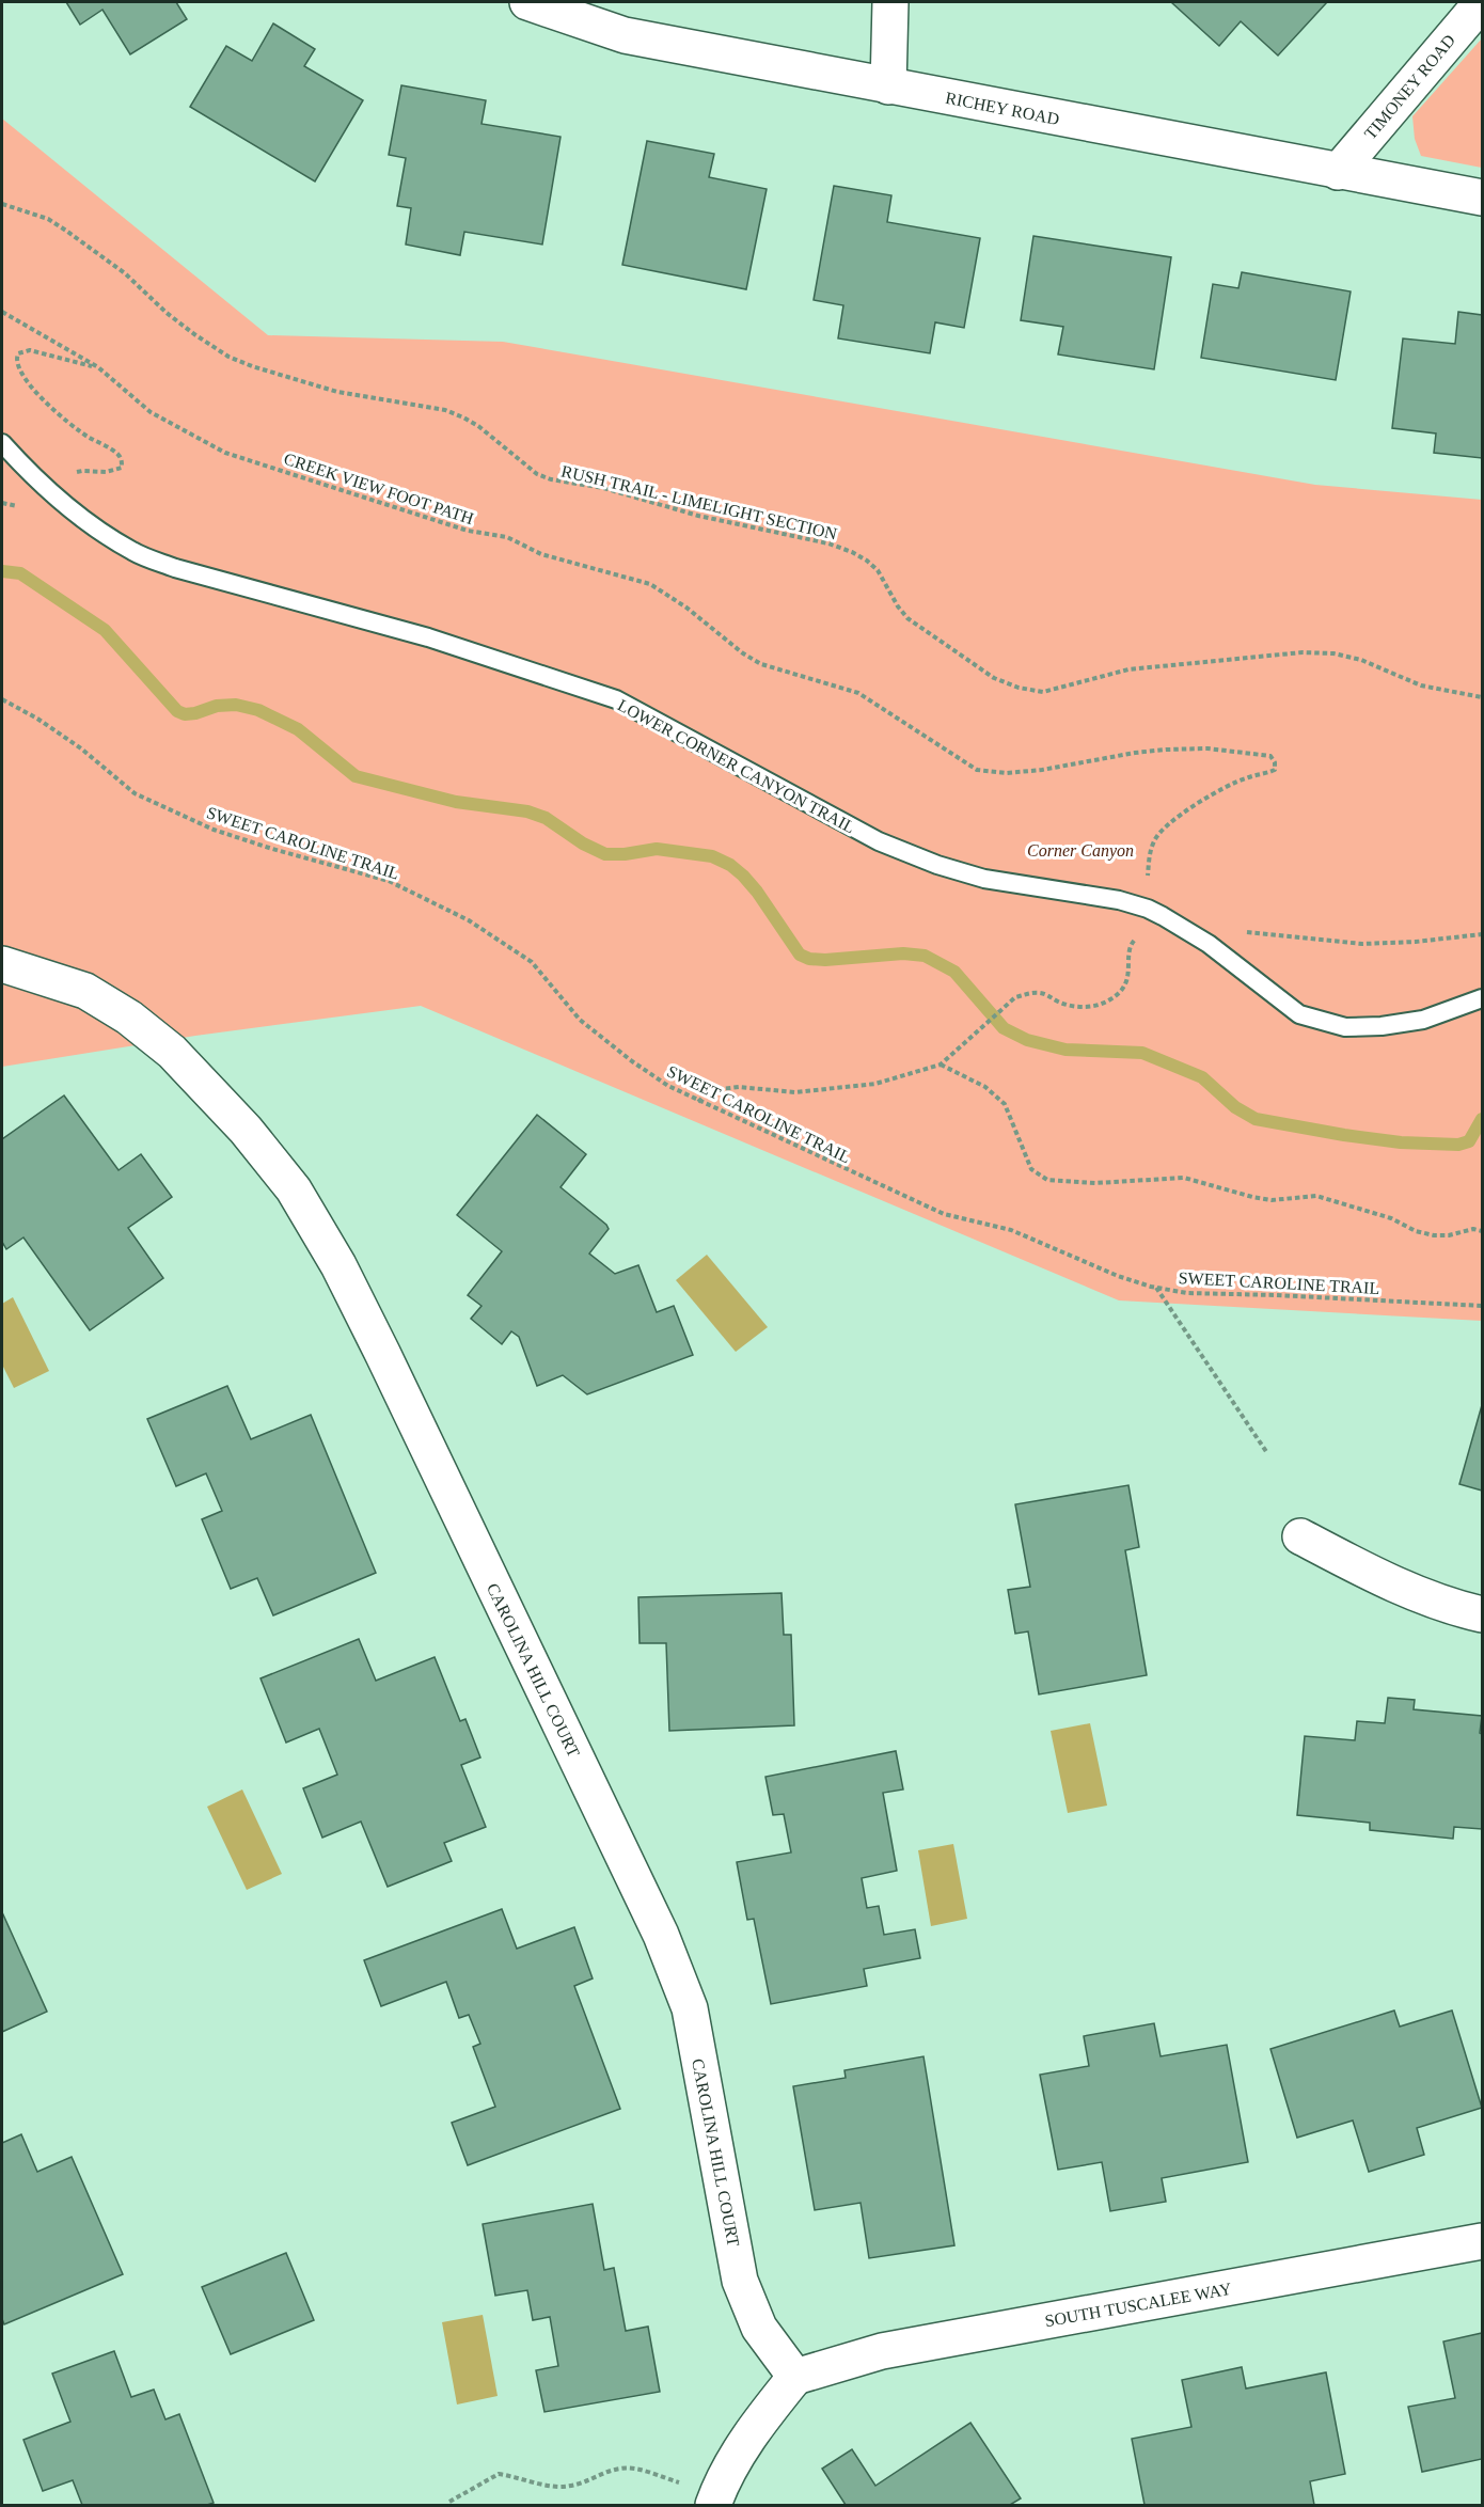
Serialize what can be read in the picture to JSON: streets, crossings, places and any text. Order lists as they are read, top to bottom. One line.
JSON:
{"streets":{"street":["TIMONEY ROAD","RICHEY ROAD","CAROLINA HILL COURT","SOUTH TUSCALEE WAY"],"lane":["LOWER CORNER CANYON TRAIL"],"path":["CREEK VIEW FOOT PATH","RUSH TRAIL - LIMELIGHT SECTION","SWEET CAROLINE TRAIL"]},"crossings":[["TIMONEY ROAD","RICHEY ROAD"],["CREEK VIEW FOOT PATH","LOWER CORNER CANYON TRAIL"],["CAROLINA HILL COURT","SOUTH TUSCALEE WAY"]],"parks":["Corner Canyon"]}
